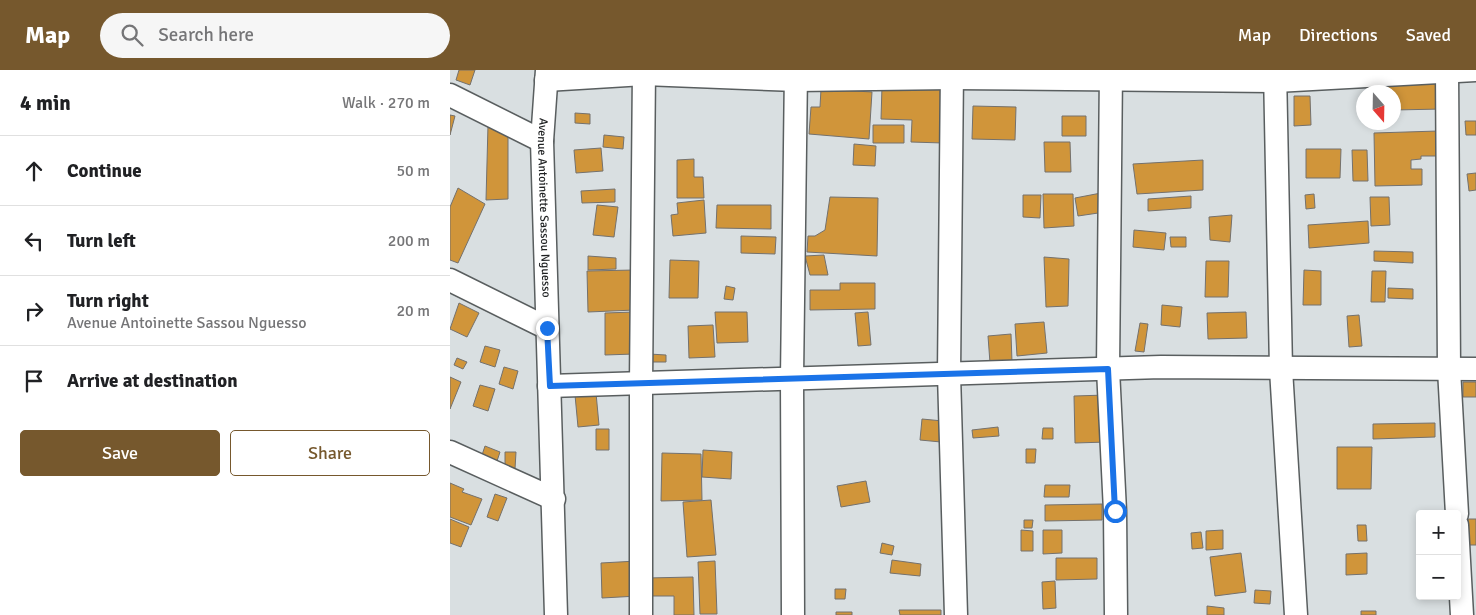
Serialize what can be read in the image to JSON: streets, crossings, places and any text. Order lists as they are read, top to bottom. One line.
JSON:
{"streets":{"street":["Avenue Antoinette Sassou Nguesso"]},"north":"bottom","page":{"header":"Map","search":"Search here","nav":["Map","Directions","Saved"],"heading":["4 min","Walk · 270 m"],"list":[["Continue","50 m"],["Turn left","200 m"],["Turn right","Avenue Antoinette Sassou Nguesso","20 m"],"Arrive at destination"],"buttons":["Save","Share"],"map_buttons":["+","−"]}}
